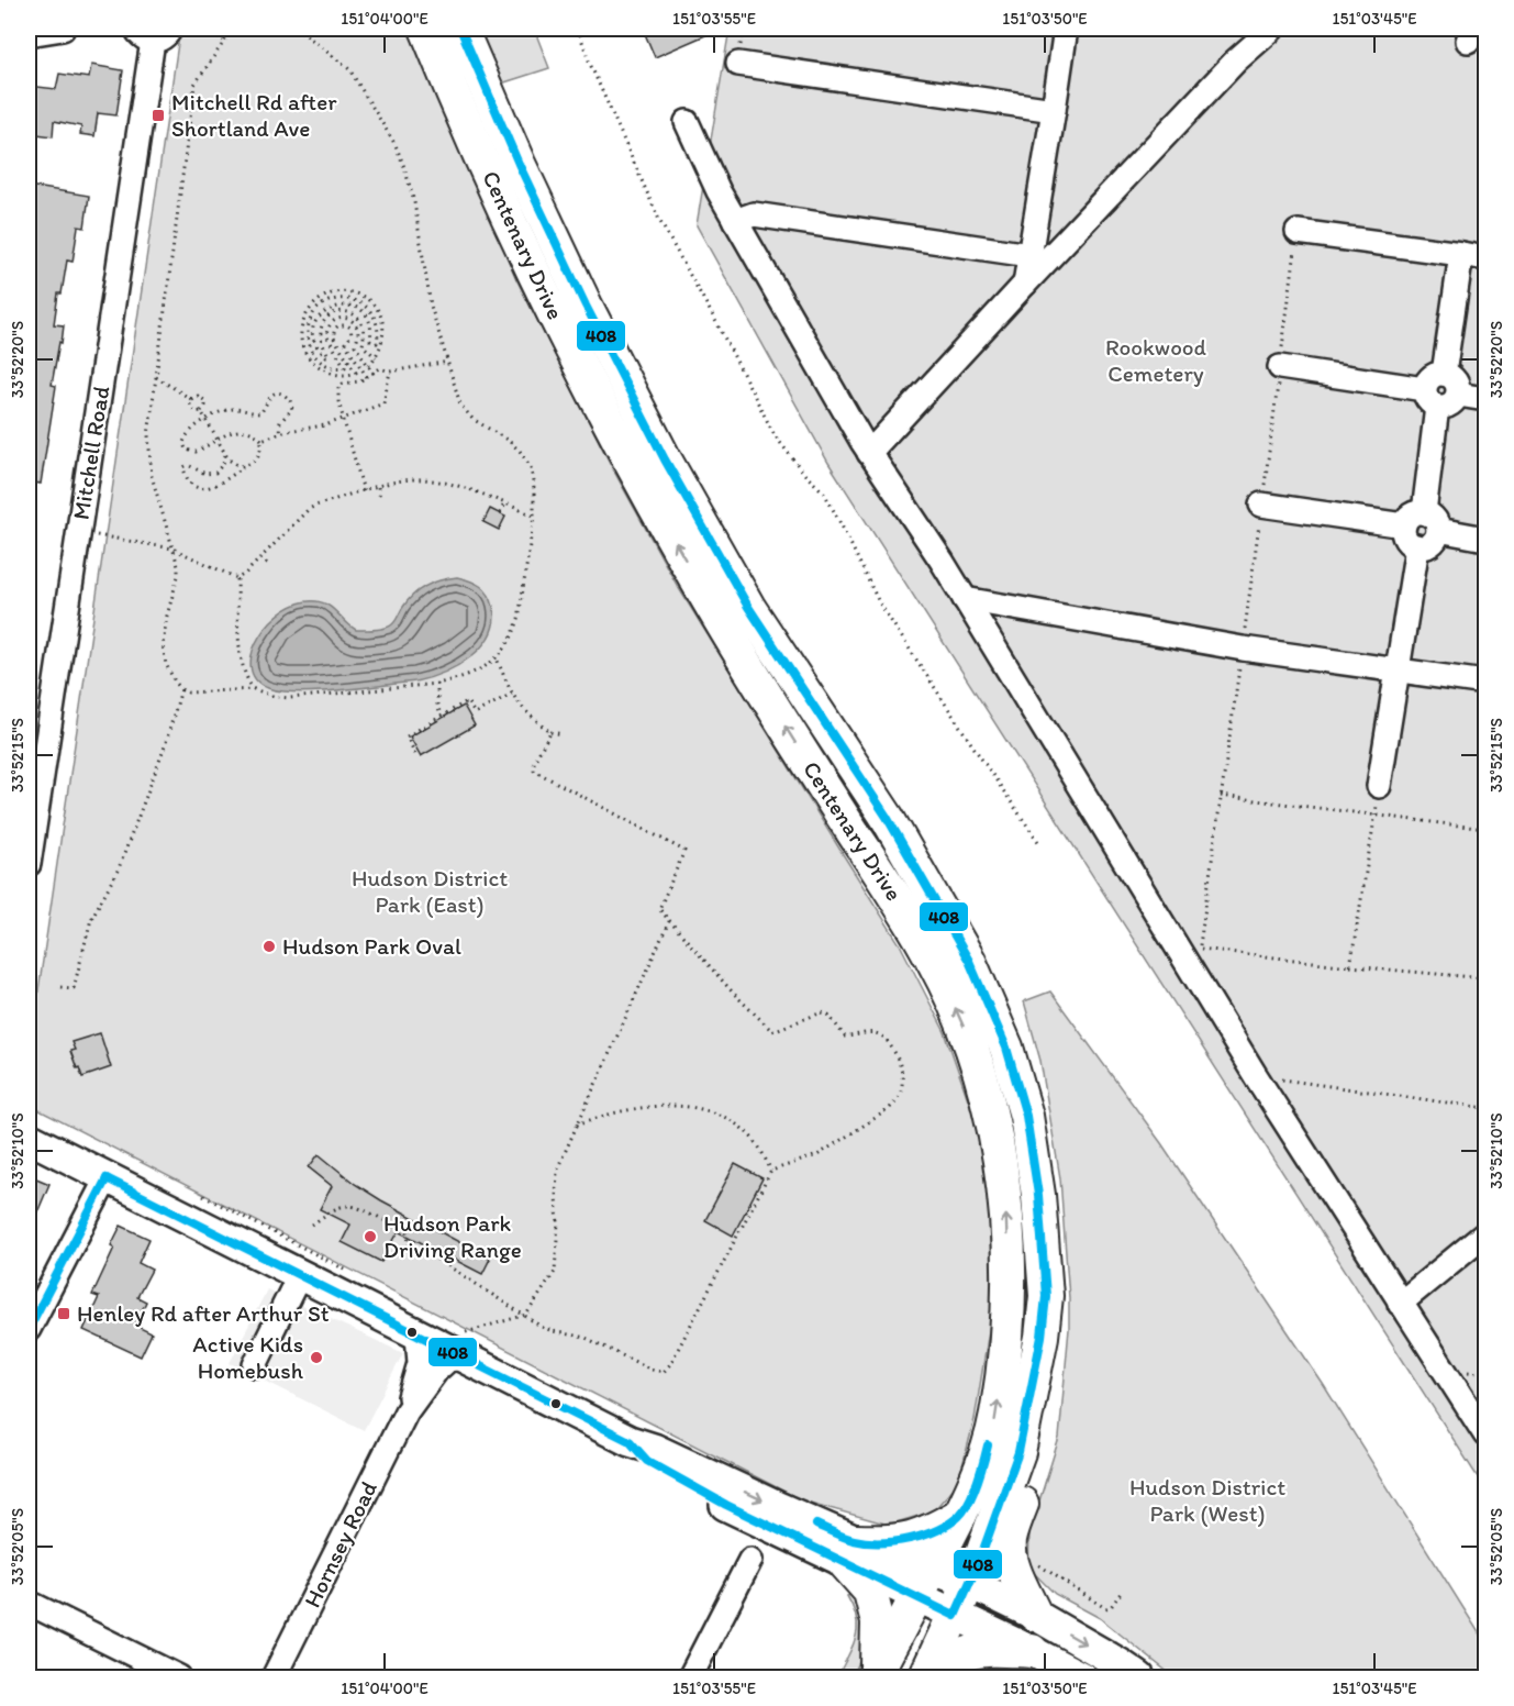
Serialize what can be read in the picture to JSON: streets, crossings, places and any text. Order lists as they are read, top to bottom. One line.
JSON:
{"streets":{"highway":["Centenary Drive"],"street":["Mitchell Road","Hornsey Road"]},"parks":["Rookwood Cemetery","Hudson District Park (East)","Hudson District Park (West)"],"places":{"transit":["Mitchell Rd after Shortland Ave","Henley Rd after Arthur St"],"other":["Hudson Park Oval","Hudson Park Driving Range","Active Kids Homebush"]},"lines":["transit line 408"],"coordinates":["151°04'00\"E","151°03'55\"E","151°03'50\"E","151°03'45\"E","33°52'20\"S","33°52'15\"S","33°52'10\"S","33°52'05\"S"]}
